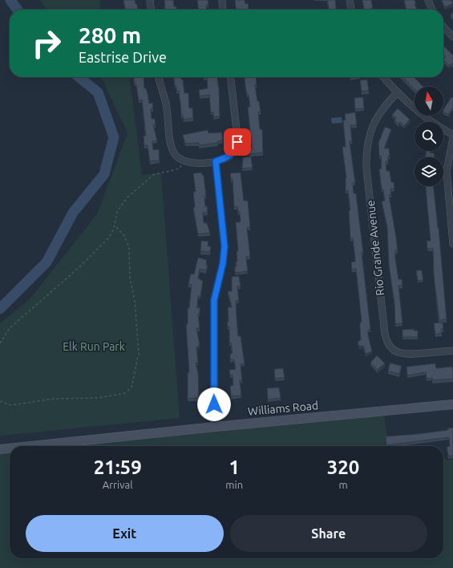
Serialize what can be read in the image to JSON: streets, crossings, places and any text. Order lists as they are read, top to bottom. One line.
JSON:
{"streets":{"main road":["Williams Road"],"street":["Rio Grande Avenue"]},"parks":["Elk Run Park"],"north":"top","page":{"turn":["280 m","Eastrise Drive"],"eta":["21:59","Arrival","1","min","320","m"],"buttons":["Exit","Share"]}}
